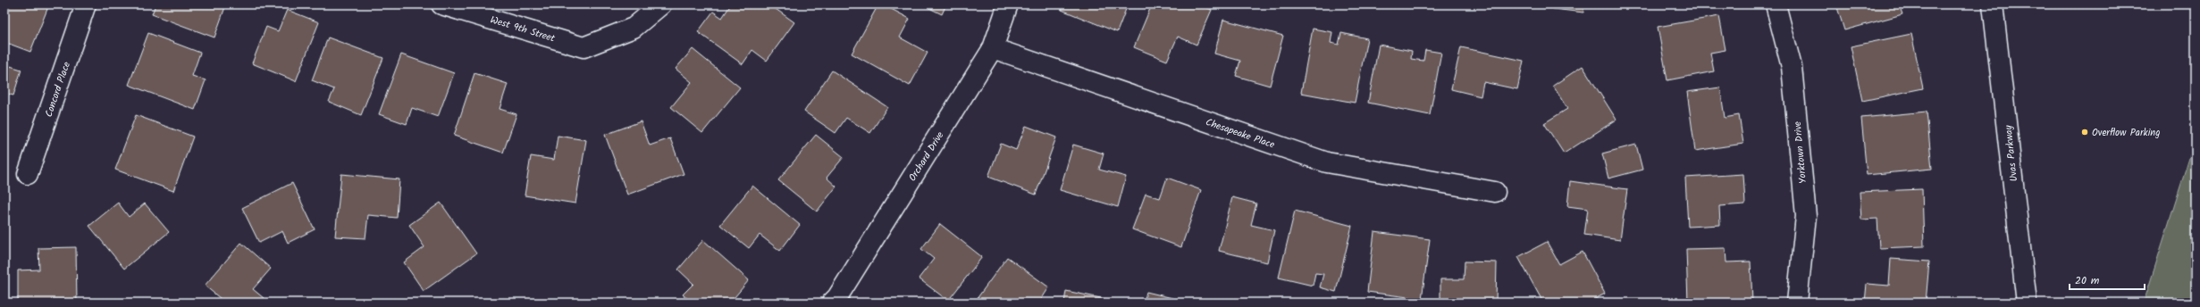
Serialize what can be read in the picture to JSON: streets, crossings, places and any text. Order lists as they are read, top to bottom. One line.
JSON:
{"streets":{"street":["West 9th Street","Concord Place","Chesapeake Place","Yorktown Drive","Uvas Parkway","Orchard Drive"]},"crossings":[["Chesapeake Place","Orchard Drive"]],"places":["Overflow Parking"],"scale_bar":"20 m"}
